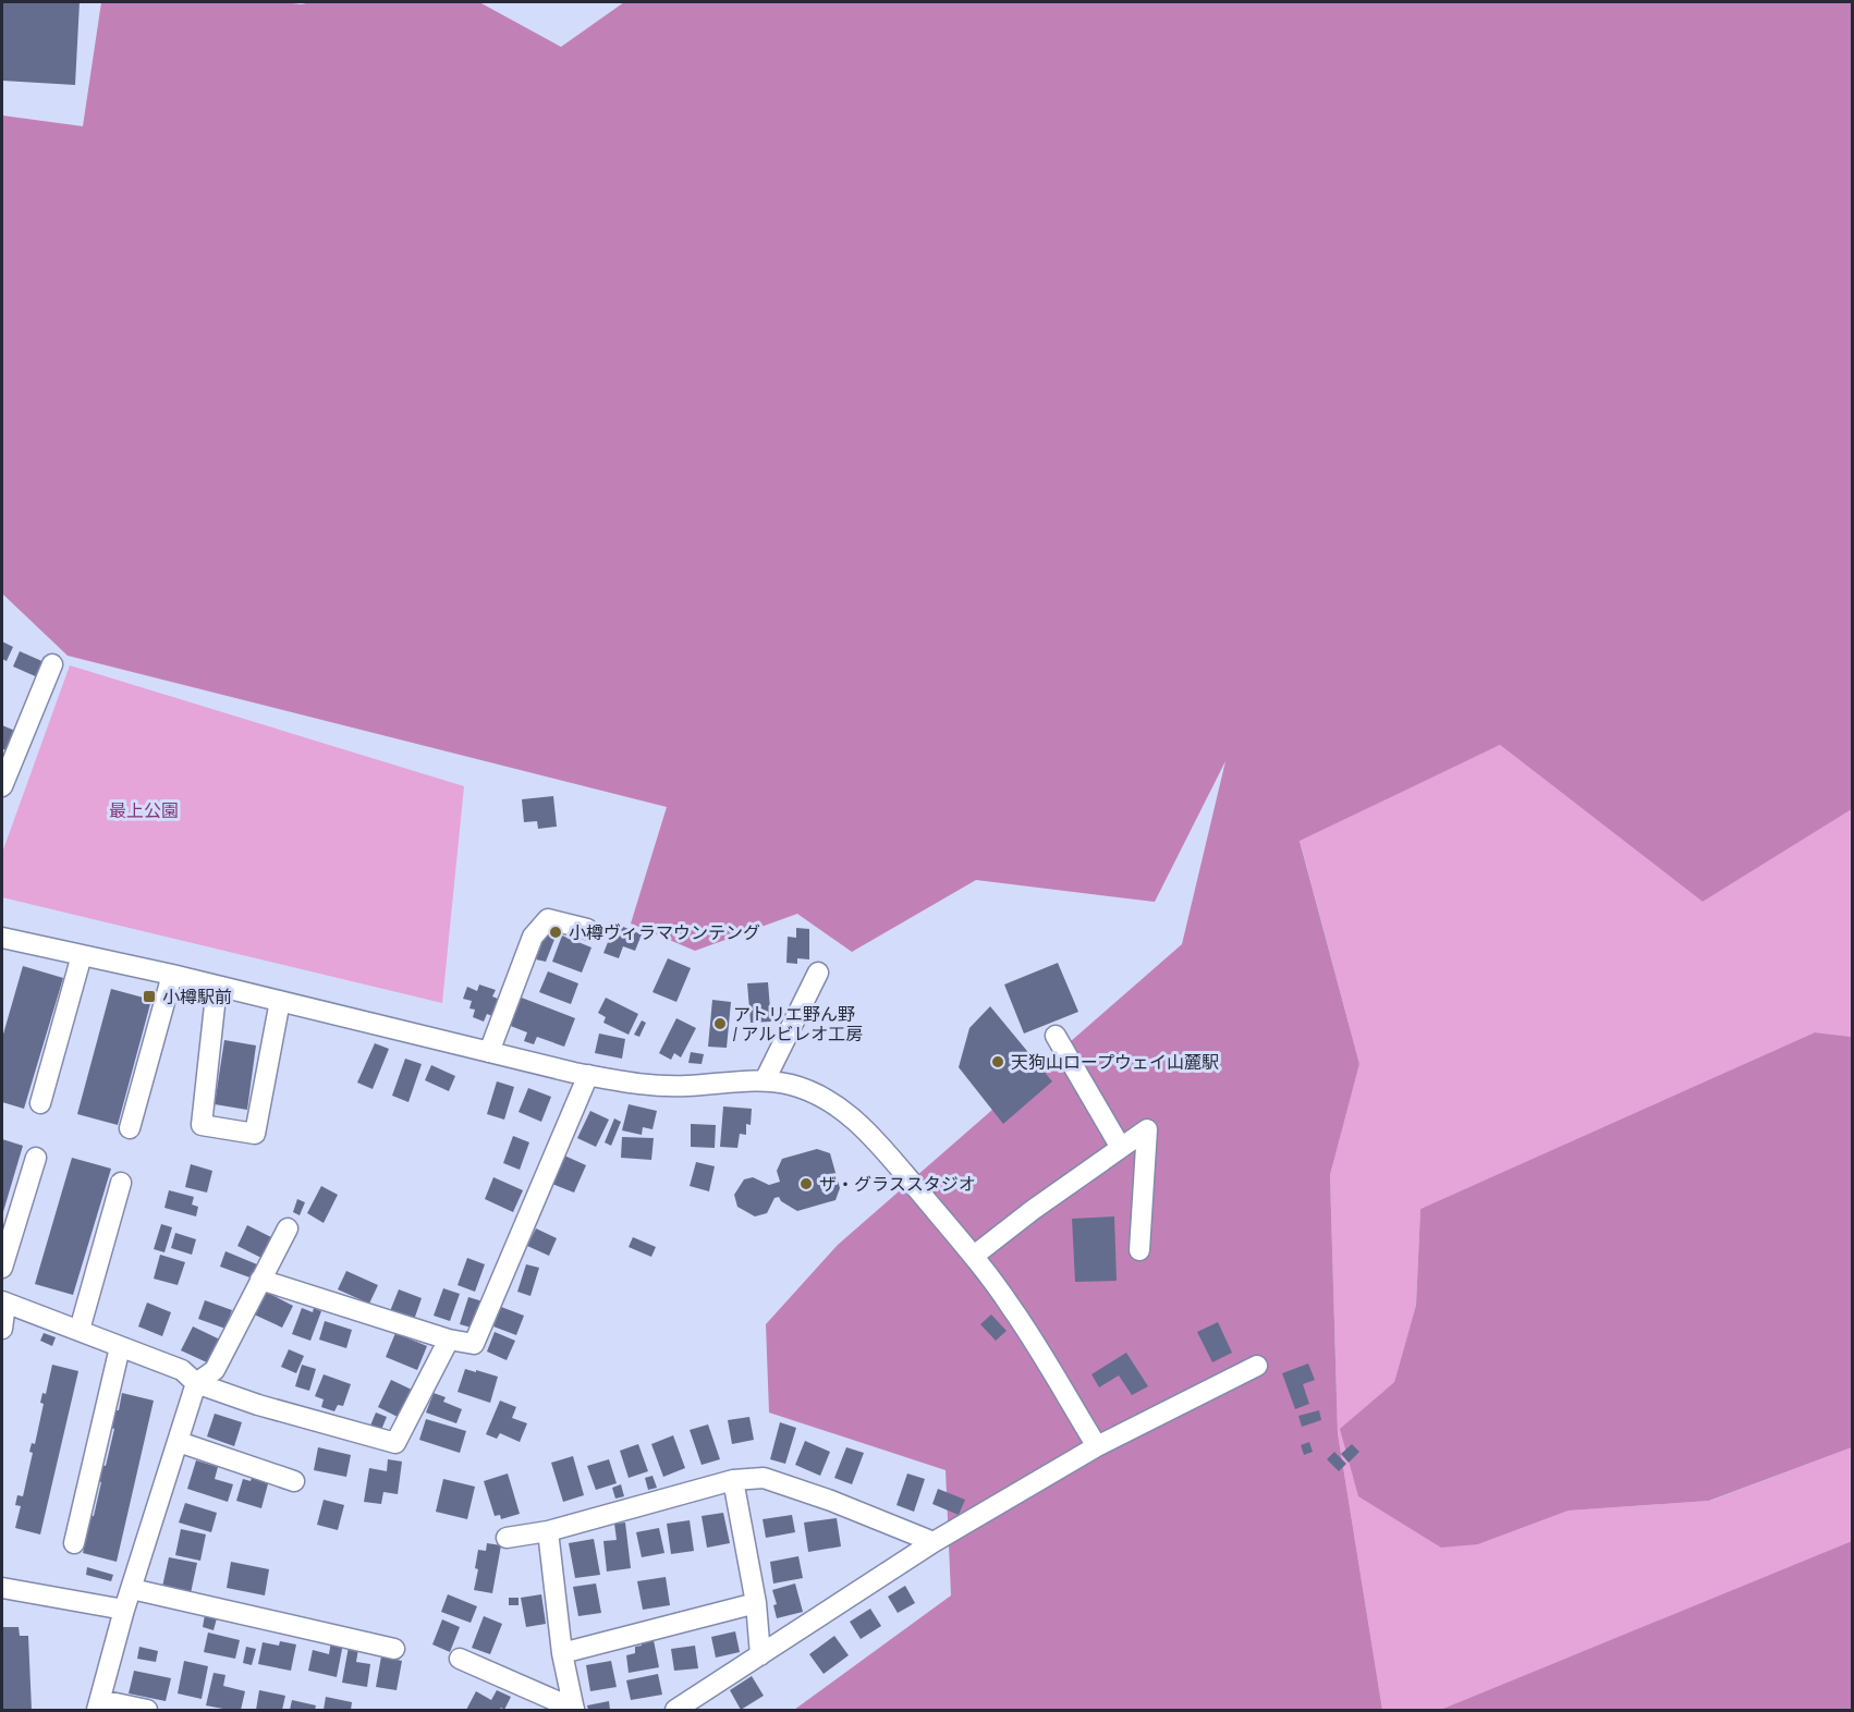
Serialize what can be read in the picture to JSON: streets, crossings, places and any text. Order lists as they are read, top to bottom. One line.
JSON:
{"parks":["最上公園"],"places":{"other":["小樽ヴィラマウンテング","アトリエ野ん野 / アルビレオ工房","天狗山ロープウェイ山麓駅","ザ・グラススタジオ"],"transit":["小樽駅前"]}}
